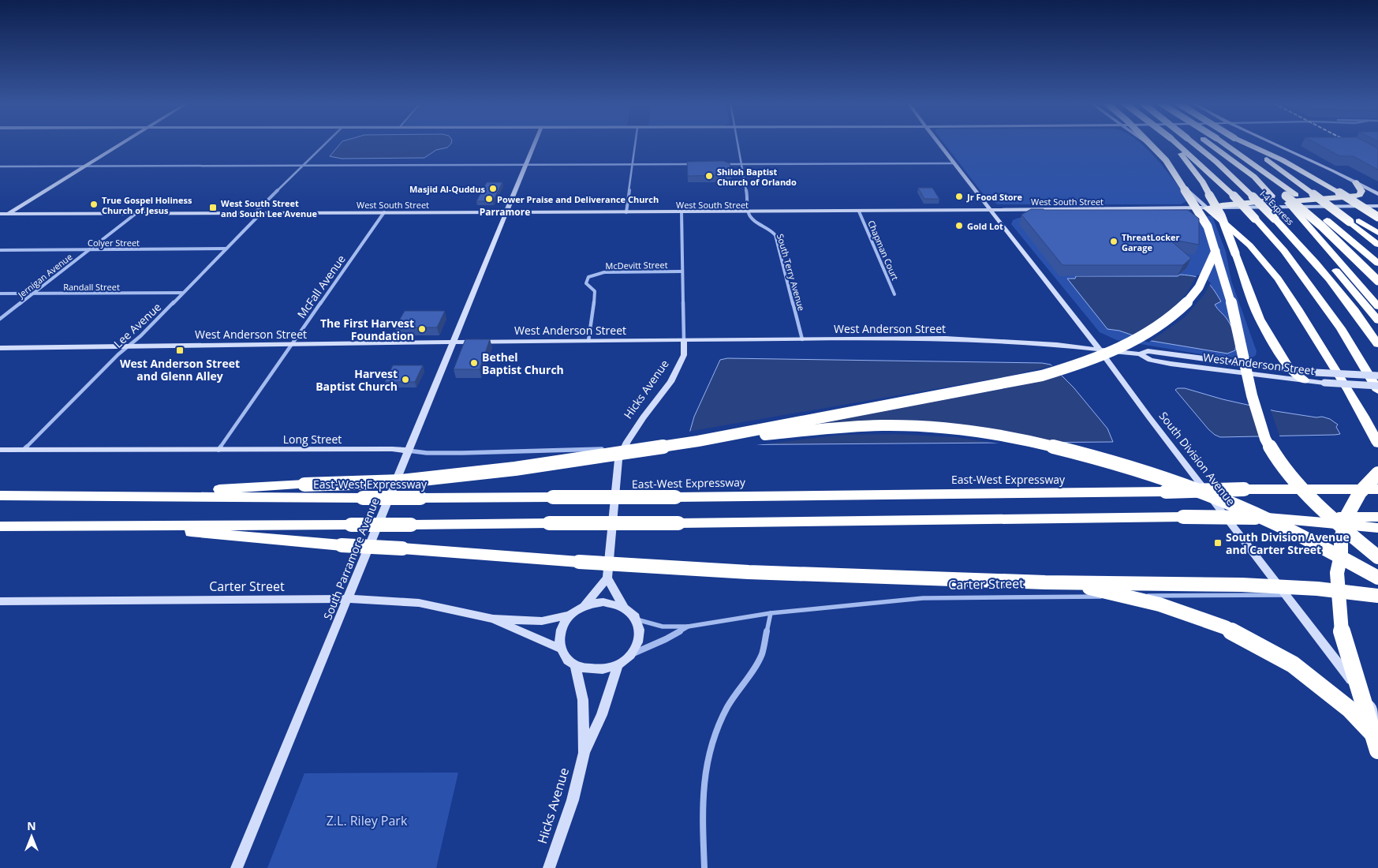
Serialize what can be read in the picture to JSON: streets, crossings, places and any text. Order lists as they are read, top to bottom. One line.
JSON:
{"streets":{"highway":["I-4 Express","East-West Expressway"],"street":["West South Street","Colyer Street","Chapman Court","McDevitt Street","South Terry Avenue","Jernigan Avenue","Randall Street","McFall Avenue","Lee Avenue","West Anderson Street","Hicks Avenue","Long Street","South Division Avenue","South Parramore Avenue","Carter Street"]},"crossings":[["West South Street","Chapman Court"],["West South Street","South Terry Avenue"],["West South Street","Jernigan Avenue"],["West South Street","McFall Avenue"],["West South Street","Lee Avenue"],["West South Street","Hicks Avenue"],["West South Street","South Division Avenue"],["West South Street","South Parramore Avenue"],["Colyer Street","Jernigan Avenue"],["Colyer Street","Lee Avenue"],["McDevitt Street","West Anderson Street"],["McDevitt Street","Hicks Avenue"],["South Terry Avenue","West Anderson Street"],["Jernigan Avenue","Randall Street"],["Randall Street","Lee Avenue"],["McFall Avenue","West Anderson Street"],["McFall Avenue","Long Street"],["Lee Avenue","West Anderson Street"],["Lee Avenue","Long Street"],["West Anderson Street","Hicks Avenue"],["West Anderson Street","South Division Avenue"],["West Anderson Street","South Parramore Avenue"],["Hicks Avenue","Carter Street"],["Long Street","South Parramore Avenue"],["South Division Avenue","Carter Street"],["South Parramore Avenue","Carter Street"]],"districts":["Parramore"],"parks":["Z.L. Riley Park"],"places":{"other":["Shiloh Baptist Church of Orlando","Masjid Al-Quddus","Jr Food Store","Power Praise and Deliverance Church","True Gospel Holiness Church of Jesus","Gold Lot","ThreatLocker Garage","The First Harvest Foundation","Bethel Baptist Church","Harvest Baptist Church"],"transit":["West South Street and South Lee Avenue","West Anderson Street and Glenn Alley","South Division Avenue and Carter Street"]},"north":"top"}
